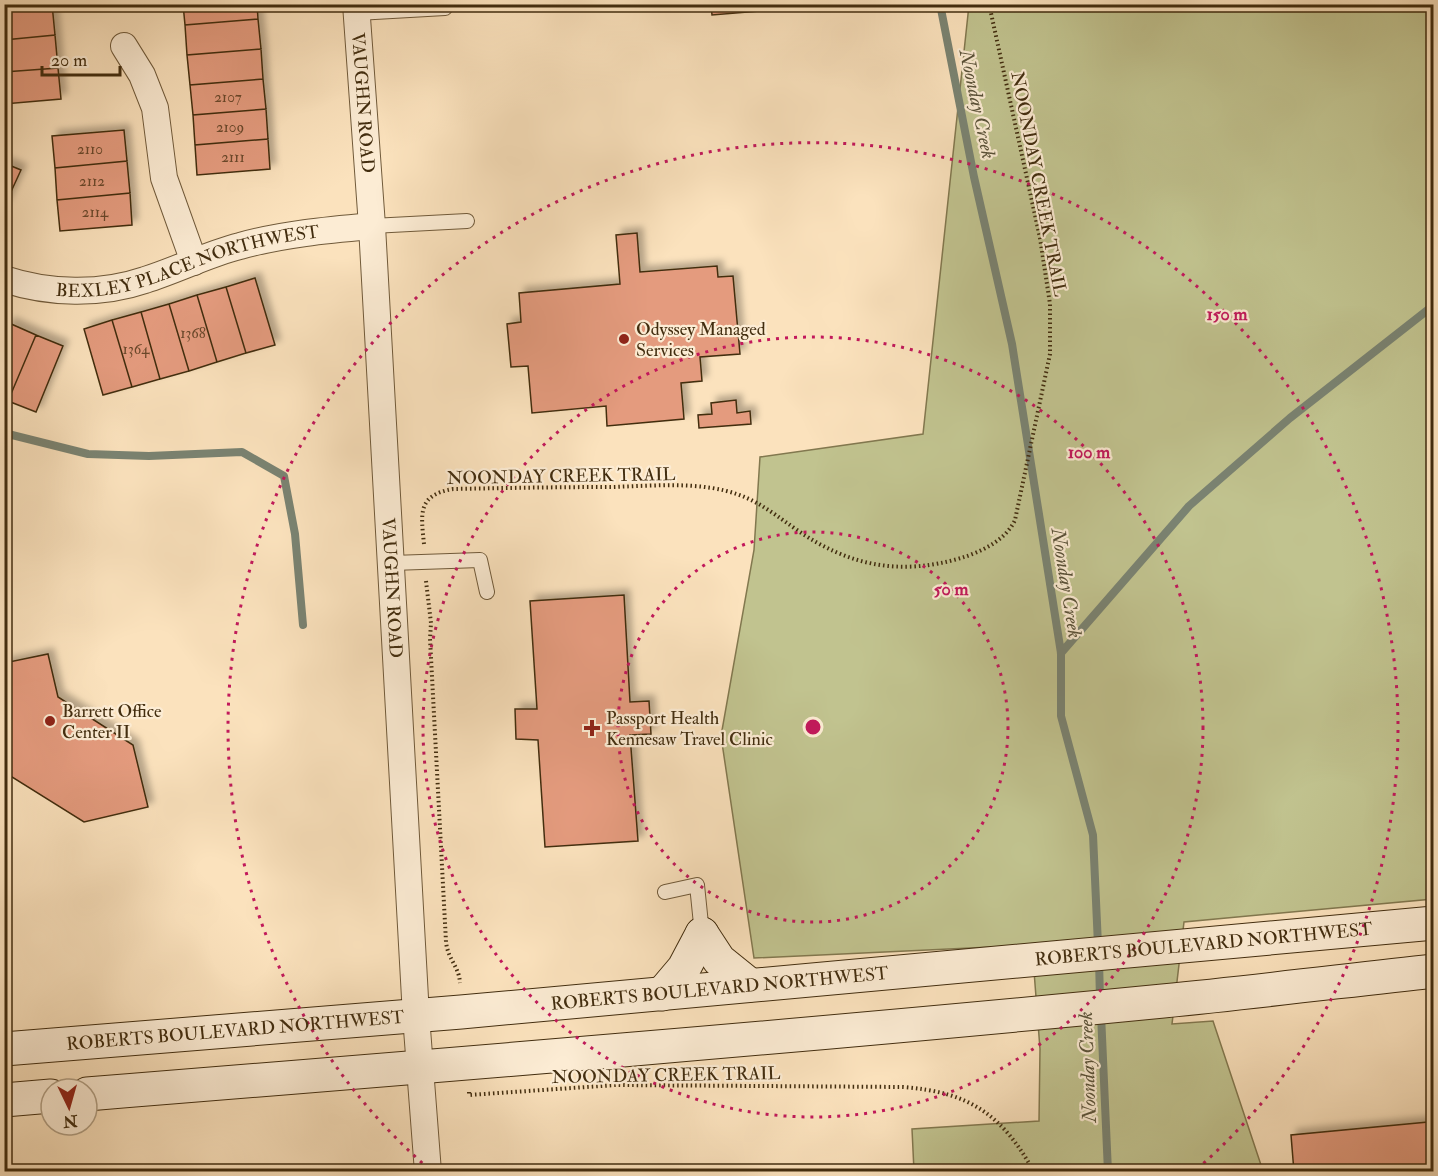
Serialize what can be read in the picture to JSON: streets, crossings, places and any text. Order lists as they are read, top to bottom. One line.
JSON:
{"streets":{"street":["VAUGHN ROAD","BEXLEY PLACE NORTHWEST","ROBERTS BOULEVARD NORTHWEST"],"path":["NOONDAY CREEK TRAIL"]},"crossings":[["VAUGHN ROAD","BEXLEY PLACE NORTHWEST"],["VAUGHN ROAD","ROBERTS BOULEVARD NORTHWEST"],["NOONDAY CREEK TRAIL","ROBERTS BOULEVARD NORTHWEST"]],"water":["Noonday Creek"],"places":{"other":["Odyssey Managed Services","Barrett Office Center II"],"health":["Passport Health Kennesaw Travel Clinic"]},"house_numbers":["2107","2109","2110","2111","2112","2114","1368","1364"],"scale_bar":"20 m","north":"bottom","rings":["150 m","100 m","50 m"]}
